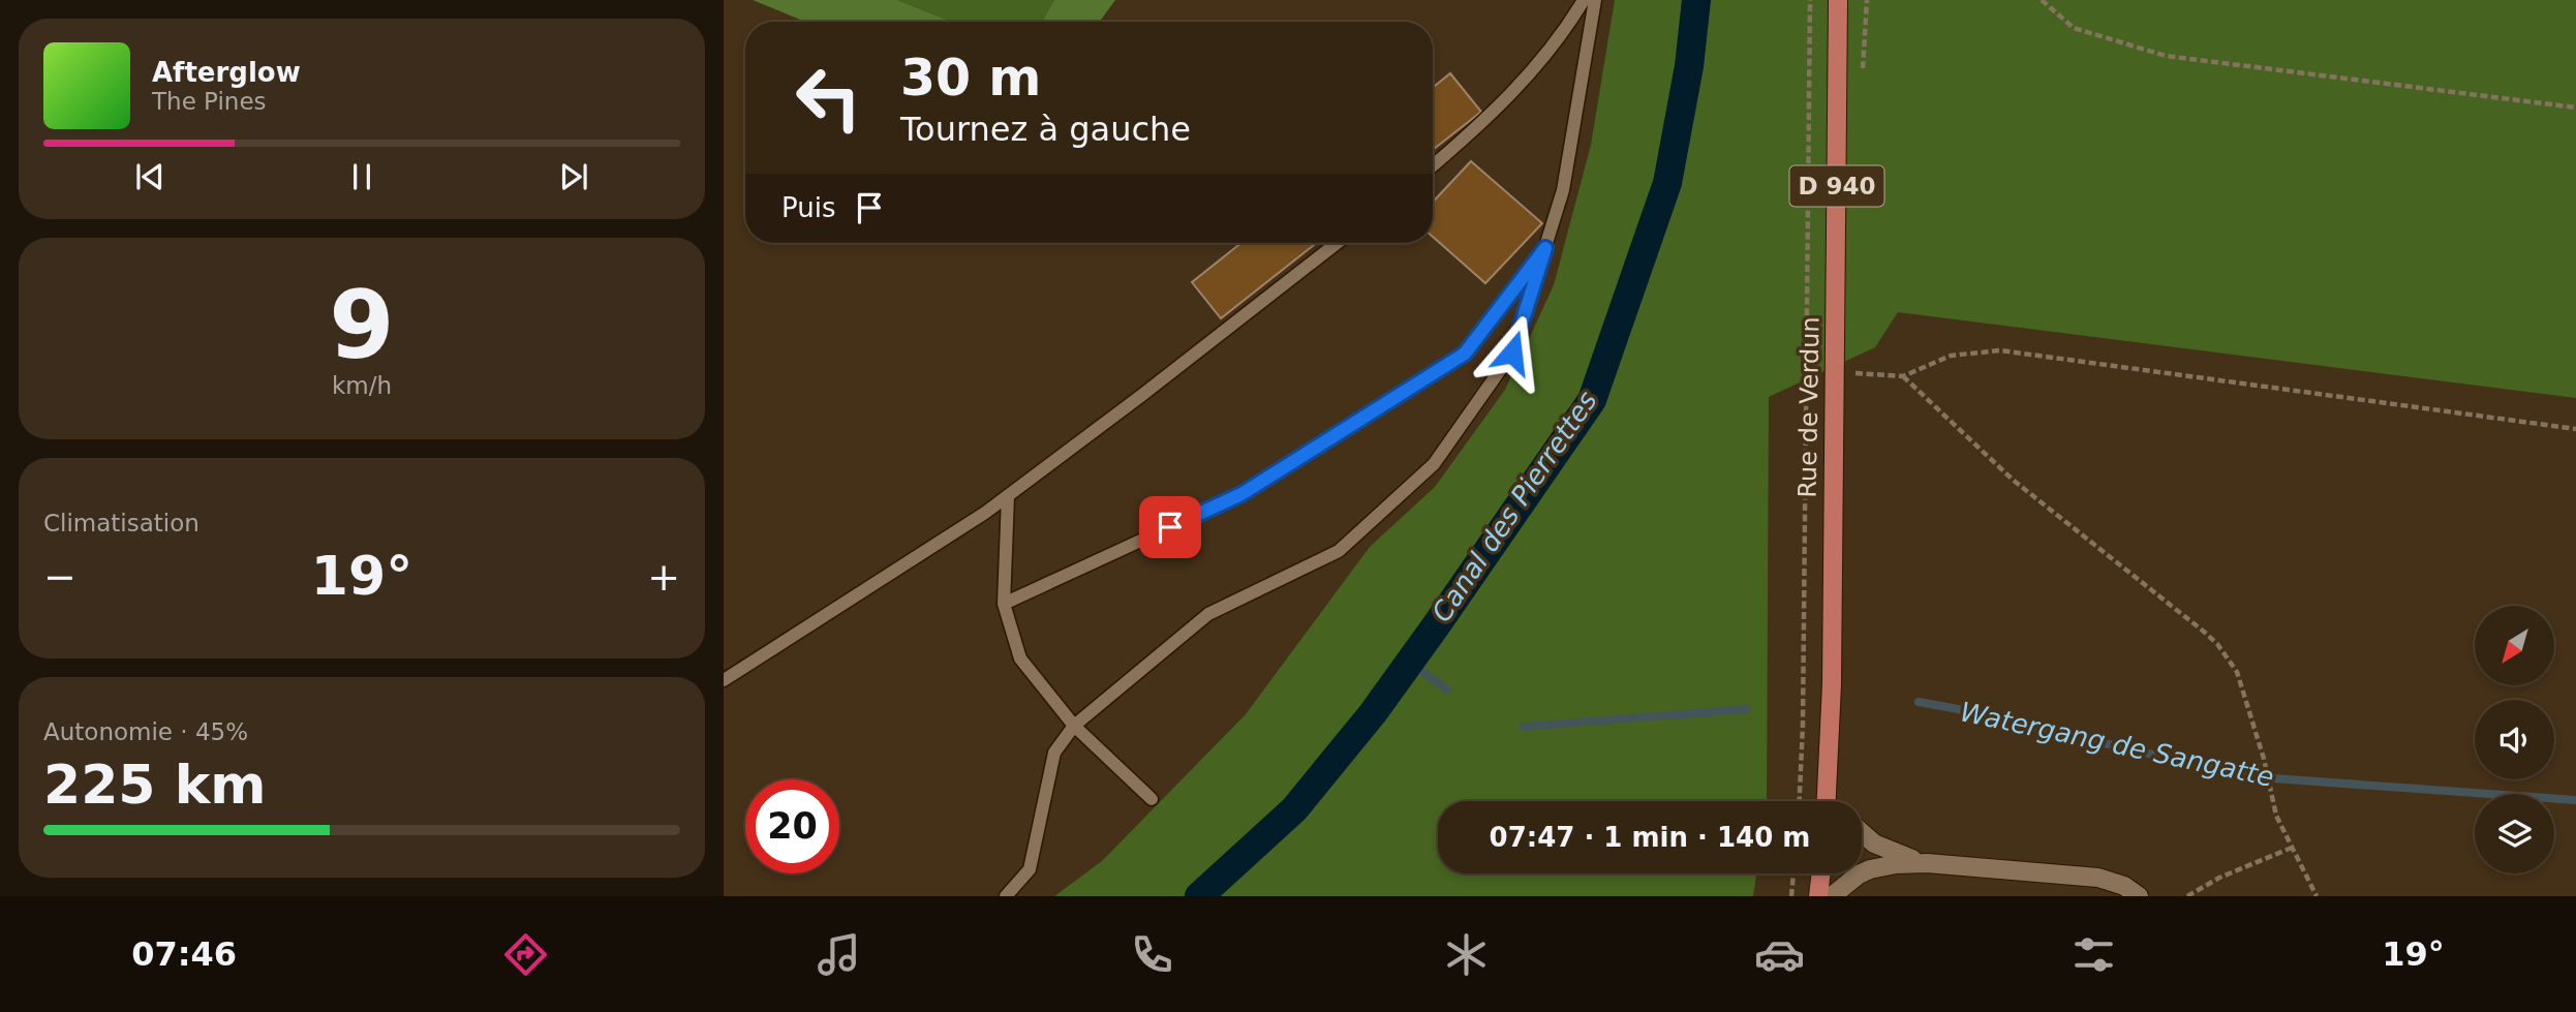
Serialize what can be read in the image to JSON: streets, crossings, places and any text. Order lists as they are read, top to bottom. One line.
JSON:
{"streets":{"main road":["D 940","Rue de Verdun"]},"water":["Canal des Pierrettes","Watergang de Sangatte"],"north":"bottom left","page":{"turn":["30 m","Tournez à gauche"],"song":["Afterglow","The Pines"],"then":"Puis","tile":[["9","km/h"],"Climatisation",["Autonomie · 45%","225 km"]],"heat":["−","19°","+"],"limit":"20","trip":"07:47 · 1 min · 140 m","tabs":["07:46","19°"]}}
